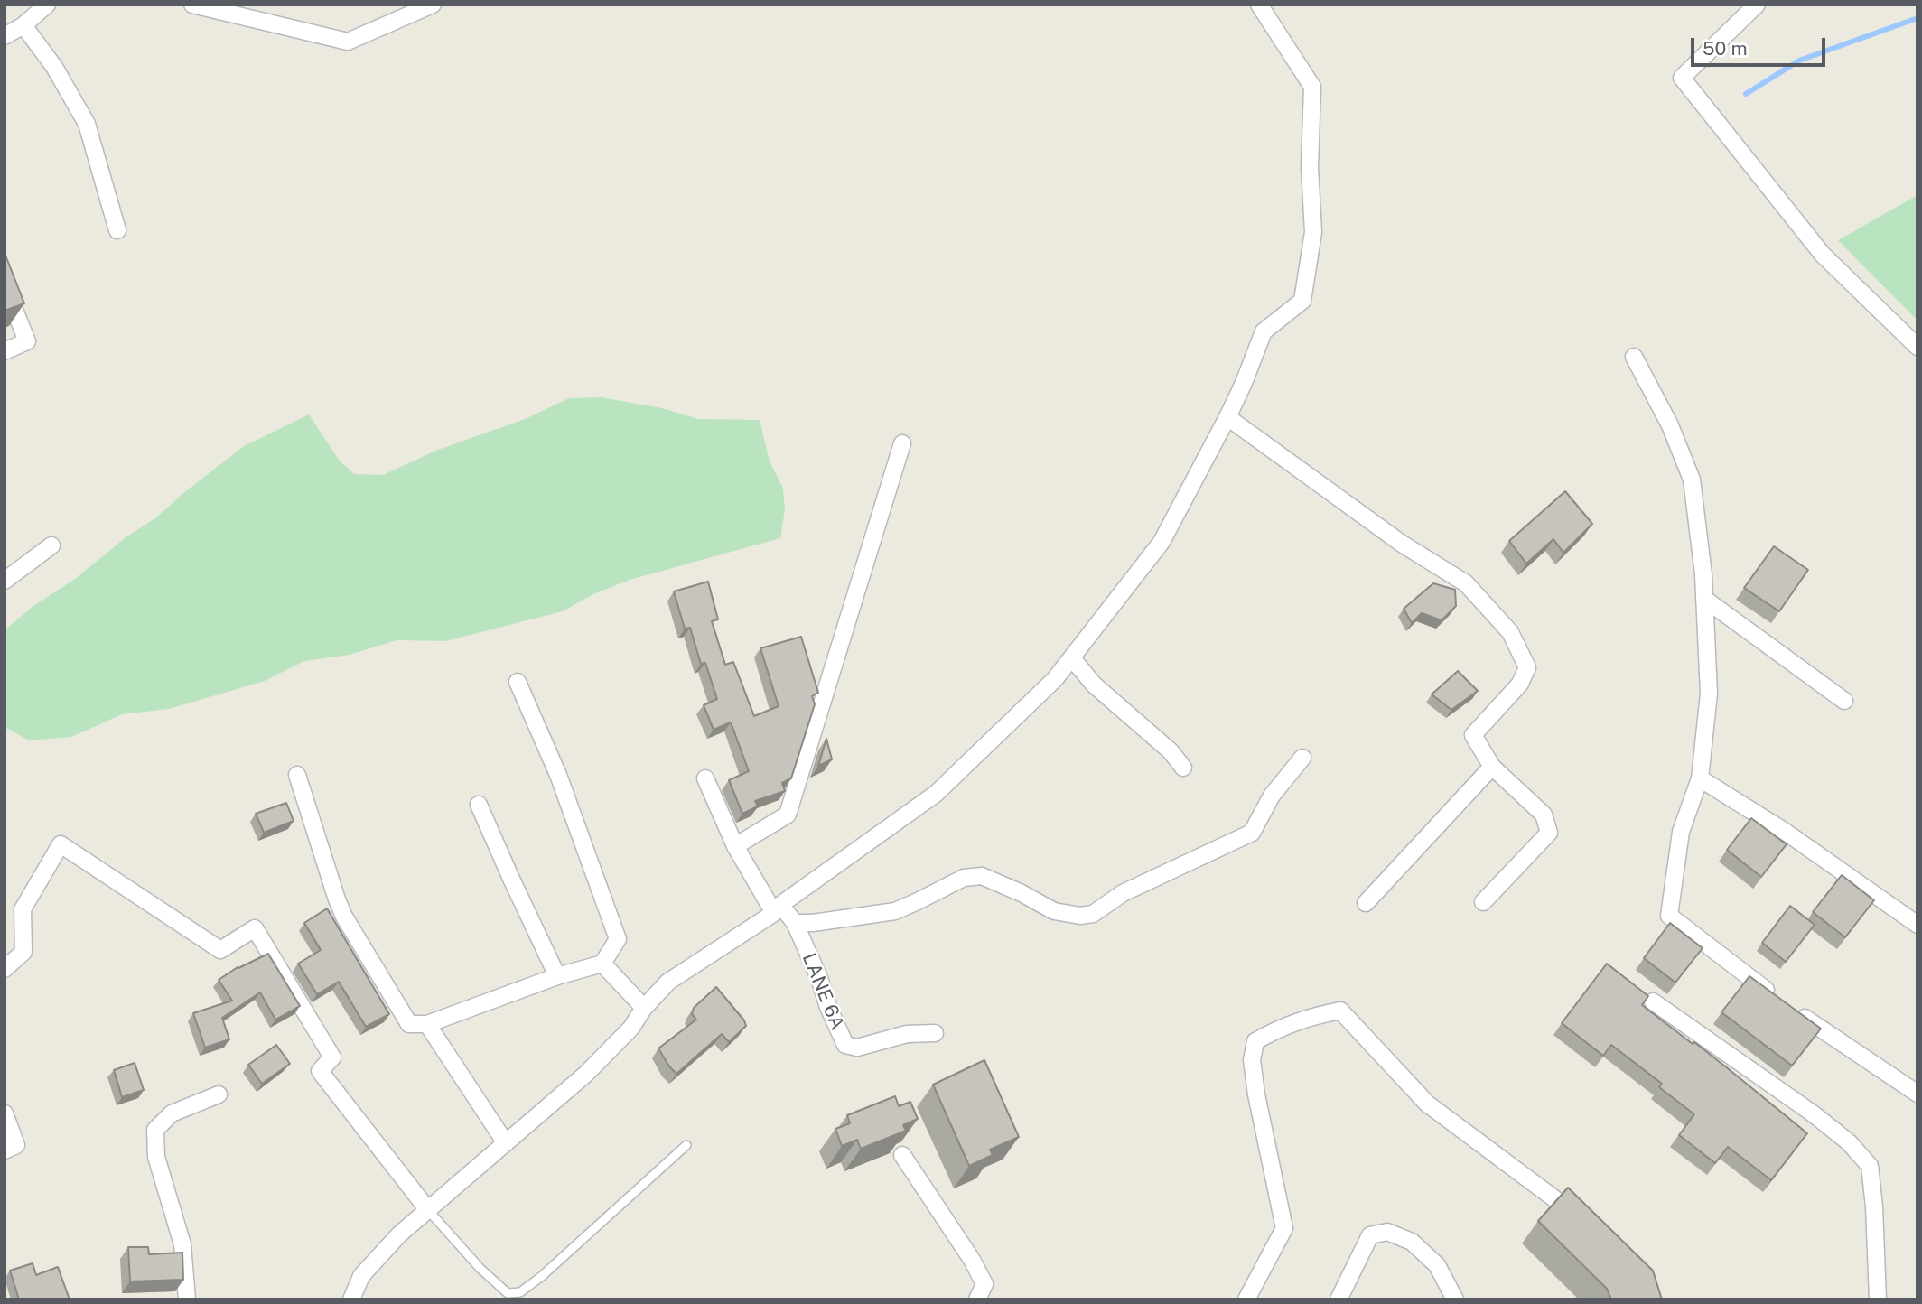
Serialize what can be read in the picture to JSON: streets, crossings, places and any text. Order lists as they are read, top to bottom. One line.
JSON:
{"streets":{"street":["LANE 6A"]},"scale_bar":"50 m"}
